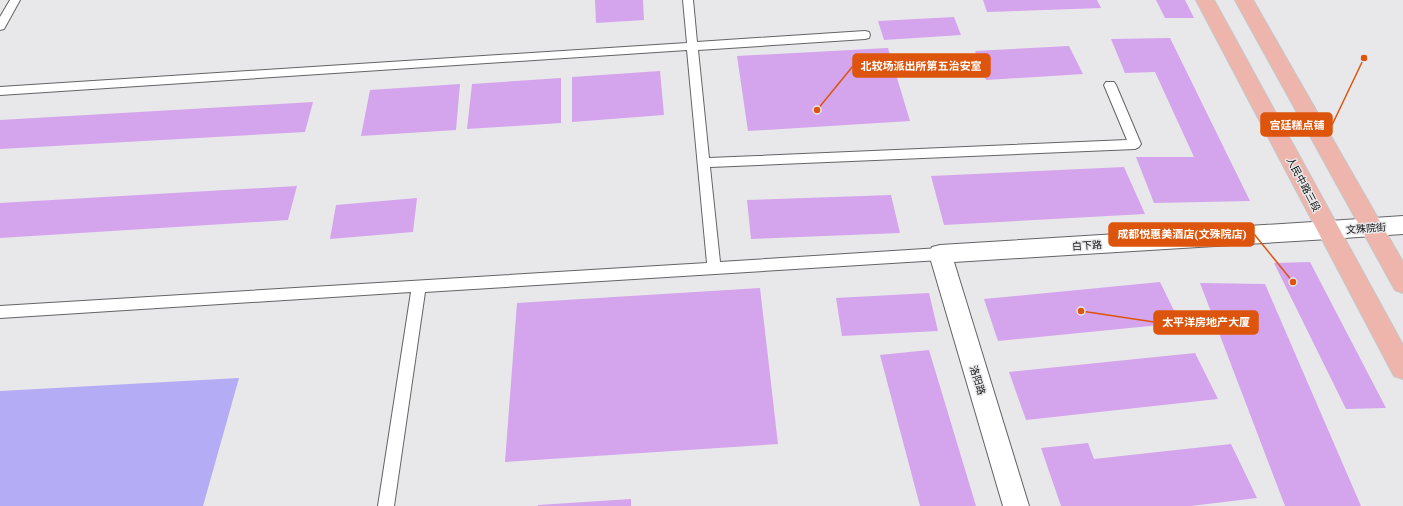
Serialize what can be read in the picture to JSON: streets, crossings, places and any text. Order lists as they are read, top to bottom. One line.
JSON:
{"streets":{"main road":["人民中路三段"],"street":["文殊院街","白下路","洛阳路"]},"crossings":[["人民中路三段","文殊院街"],["人民中路三段","白下路"],["文殊院街","白下路"],["白下路","洛阳路"]],"places":["宫廷糕点铺","北较场派出所第五治安室","成都悦惠美酒店(文殊院店)","太平洋房地产大厦"]}
